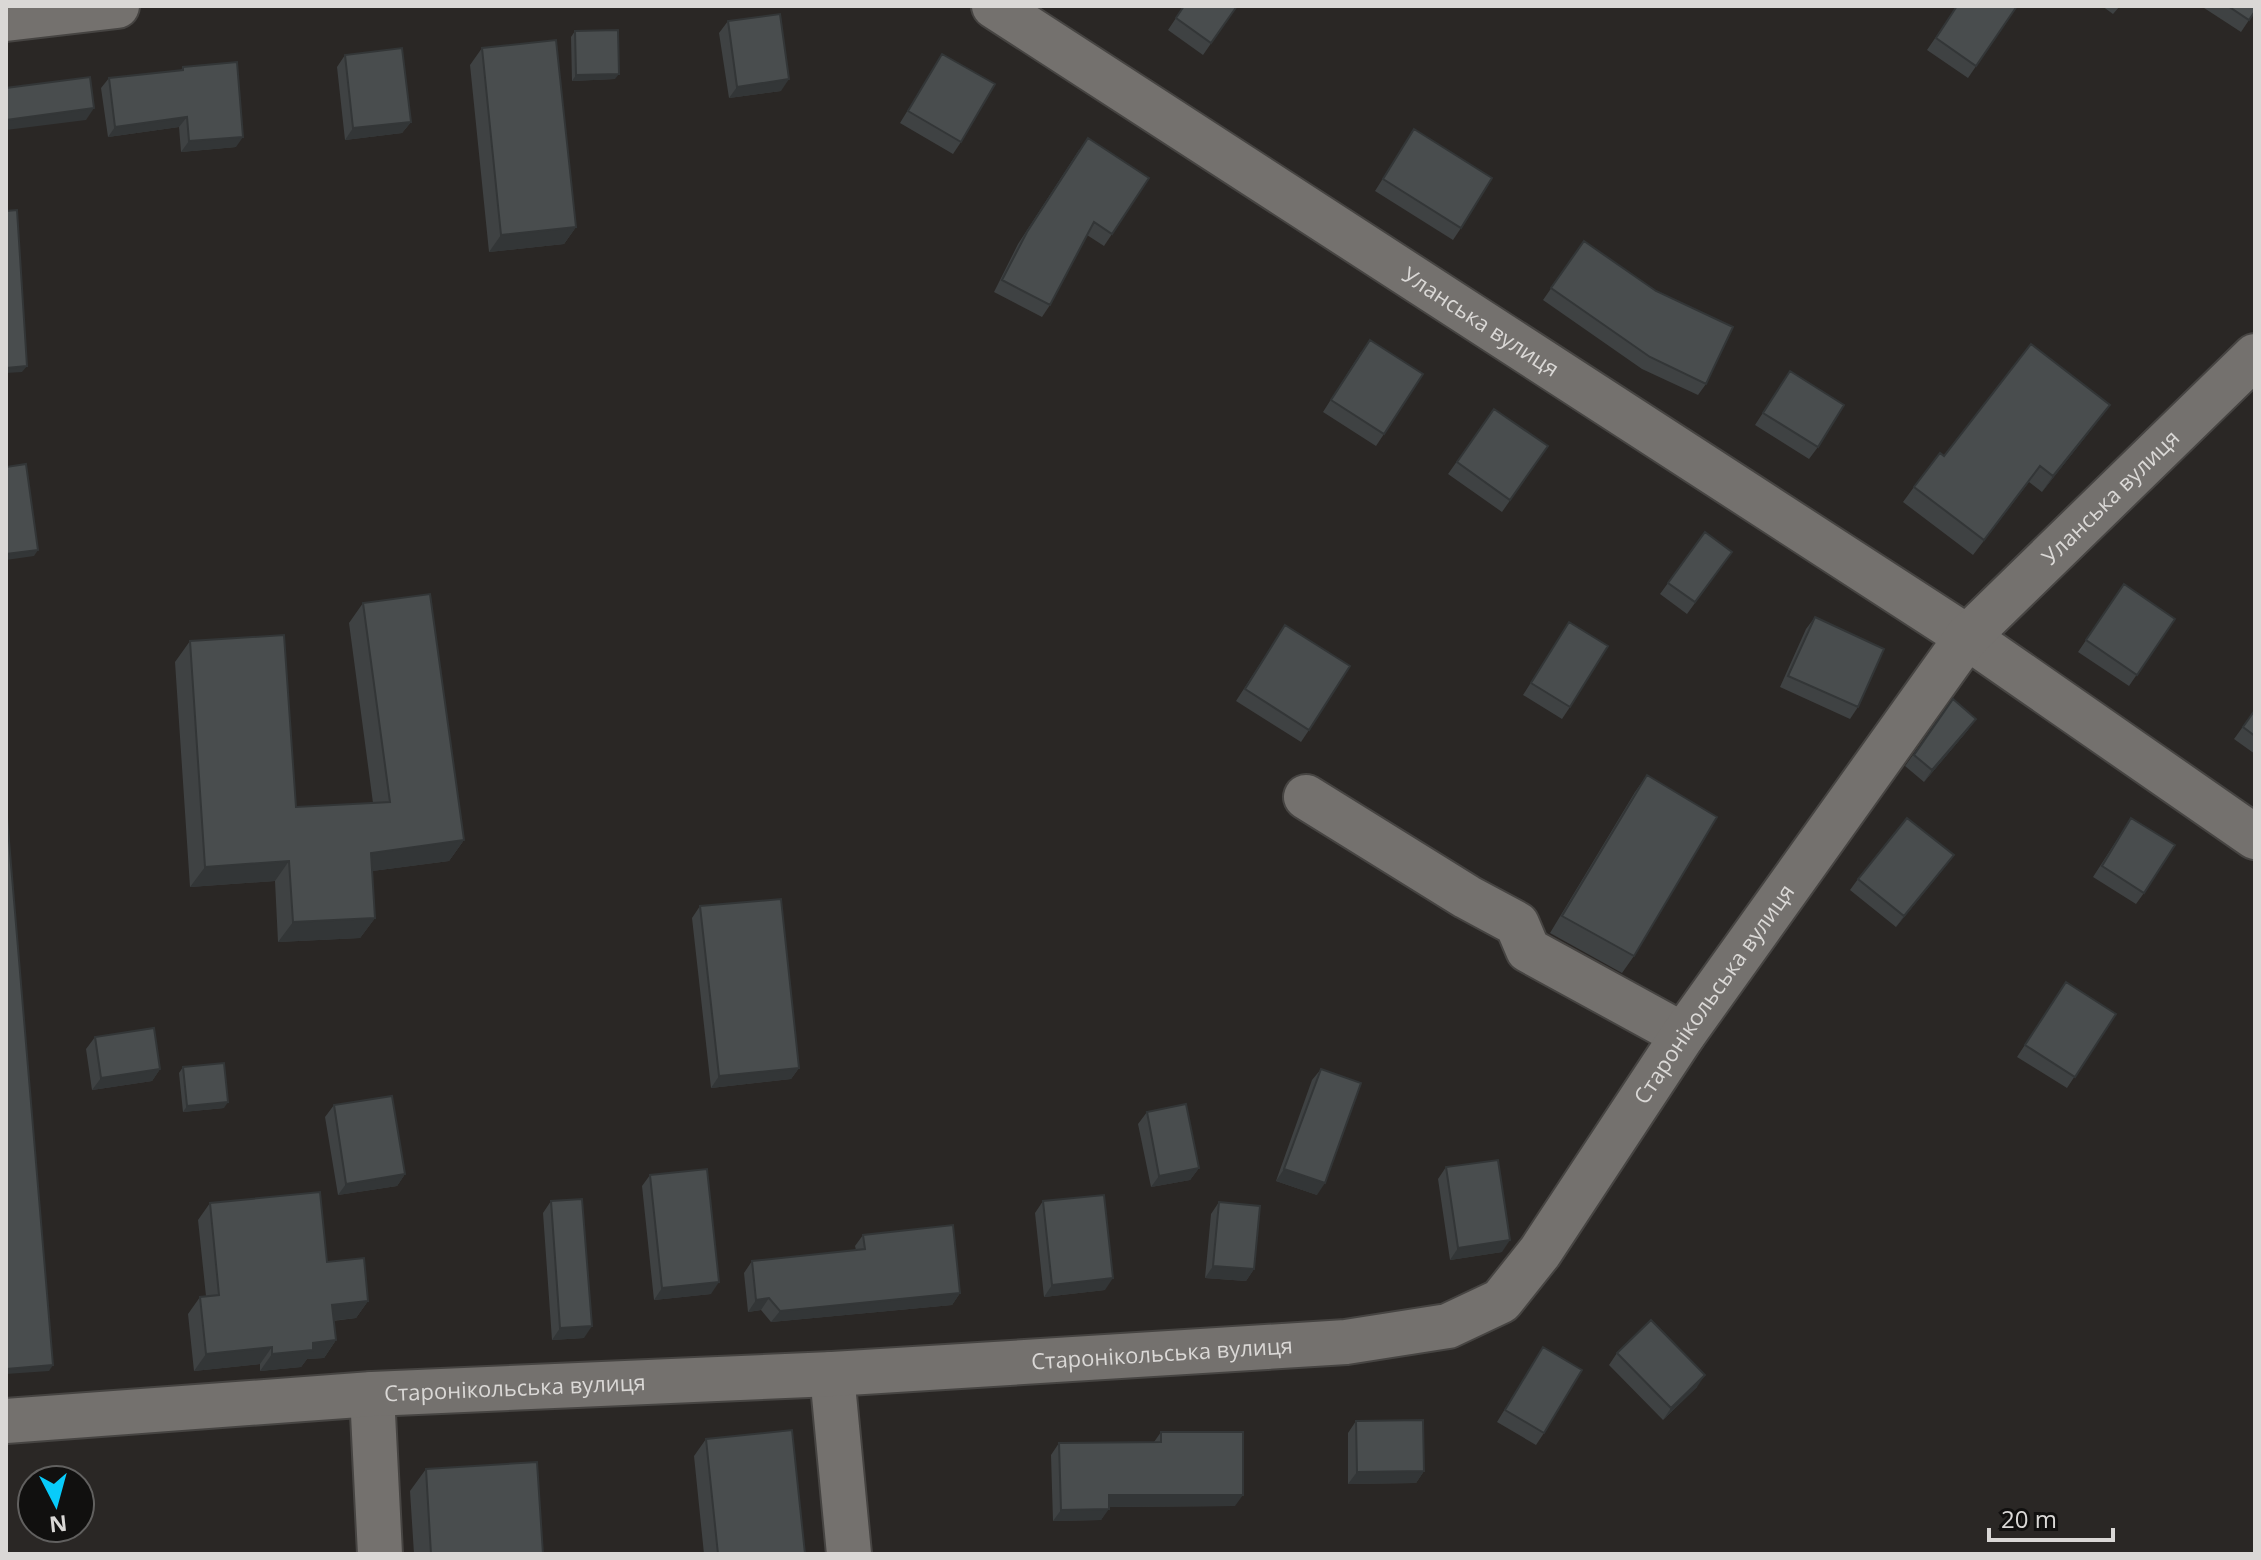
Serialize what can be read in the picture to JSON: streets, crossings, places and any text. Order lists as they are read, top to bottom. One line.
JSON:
{"streets":{"street":["Уланська вулиця","Старонікольська вулиця"]},"crossings":[["Уланська вулиця","Старонікольська вулиця"]],"scale_bar":"20 m","north":"bottom"}
